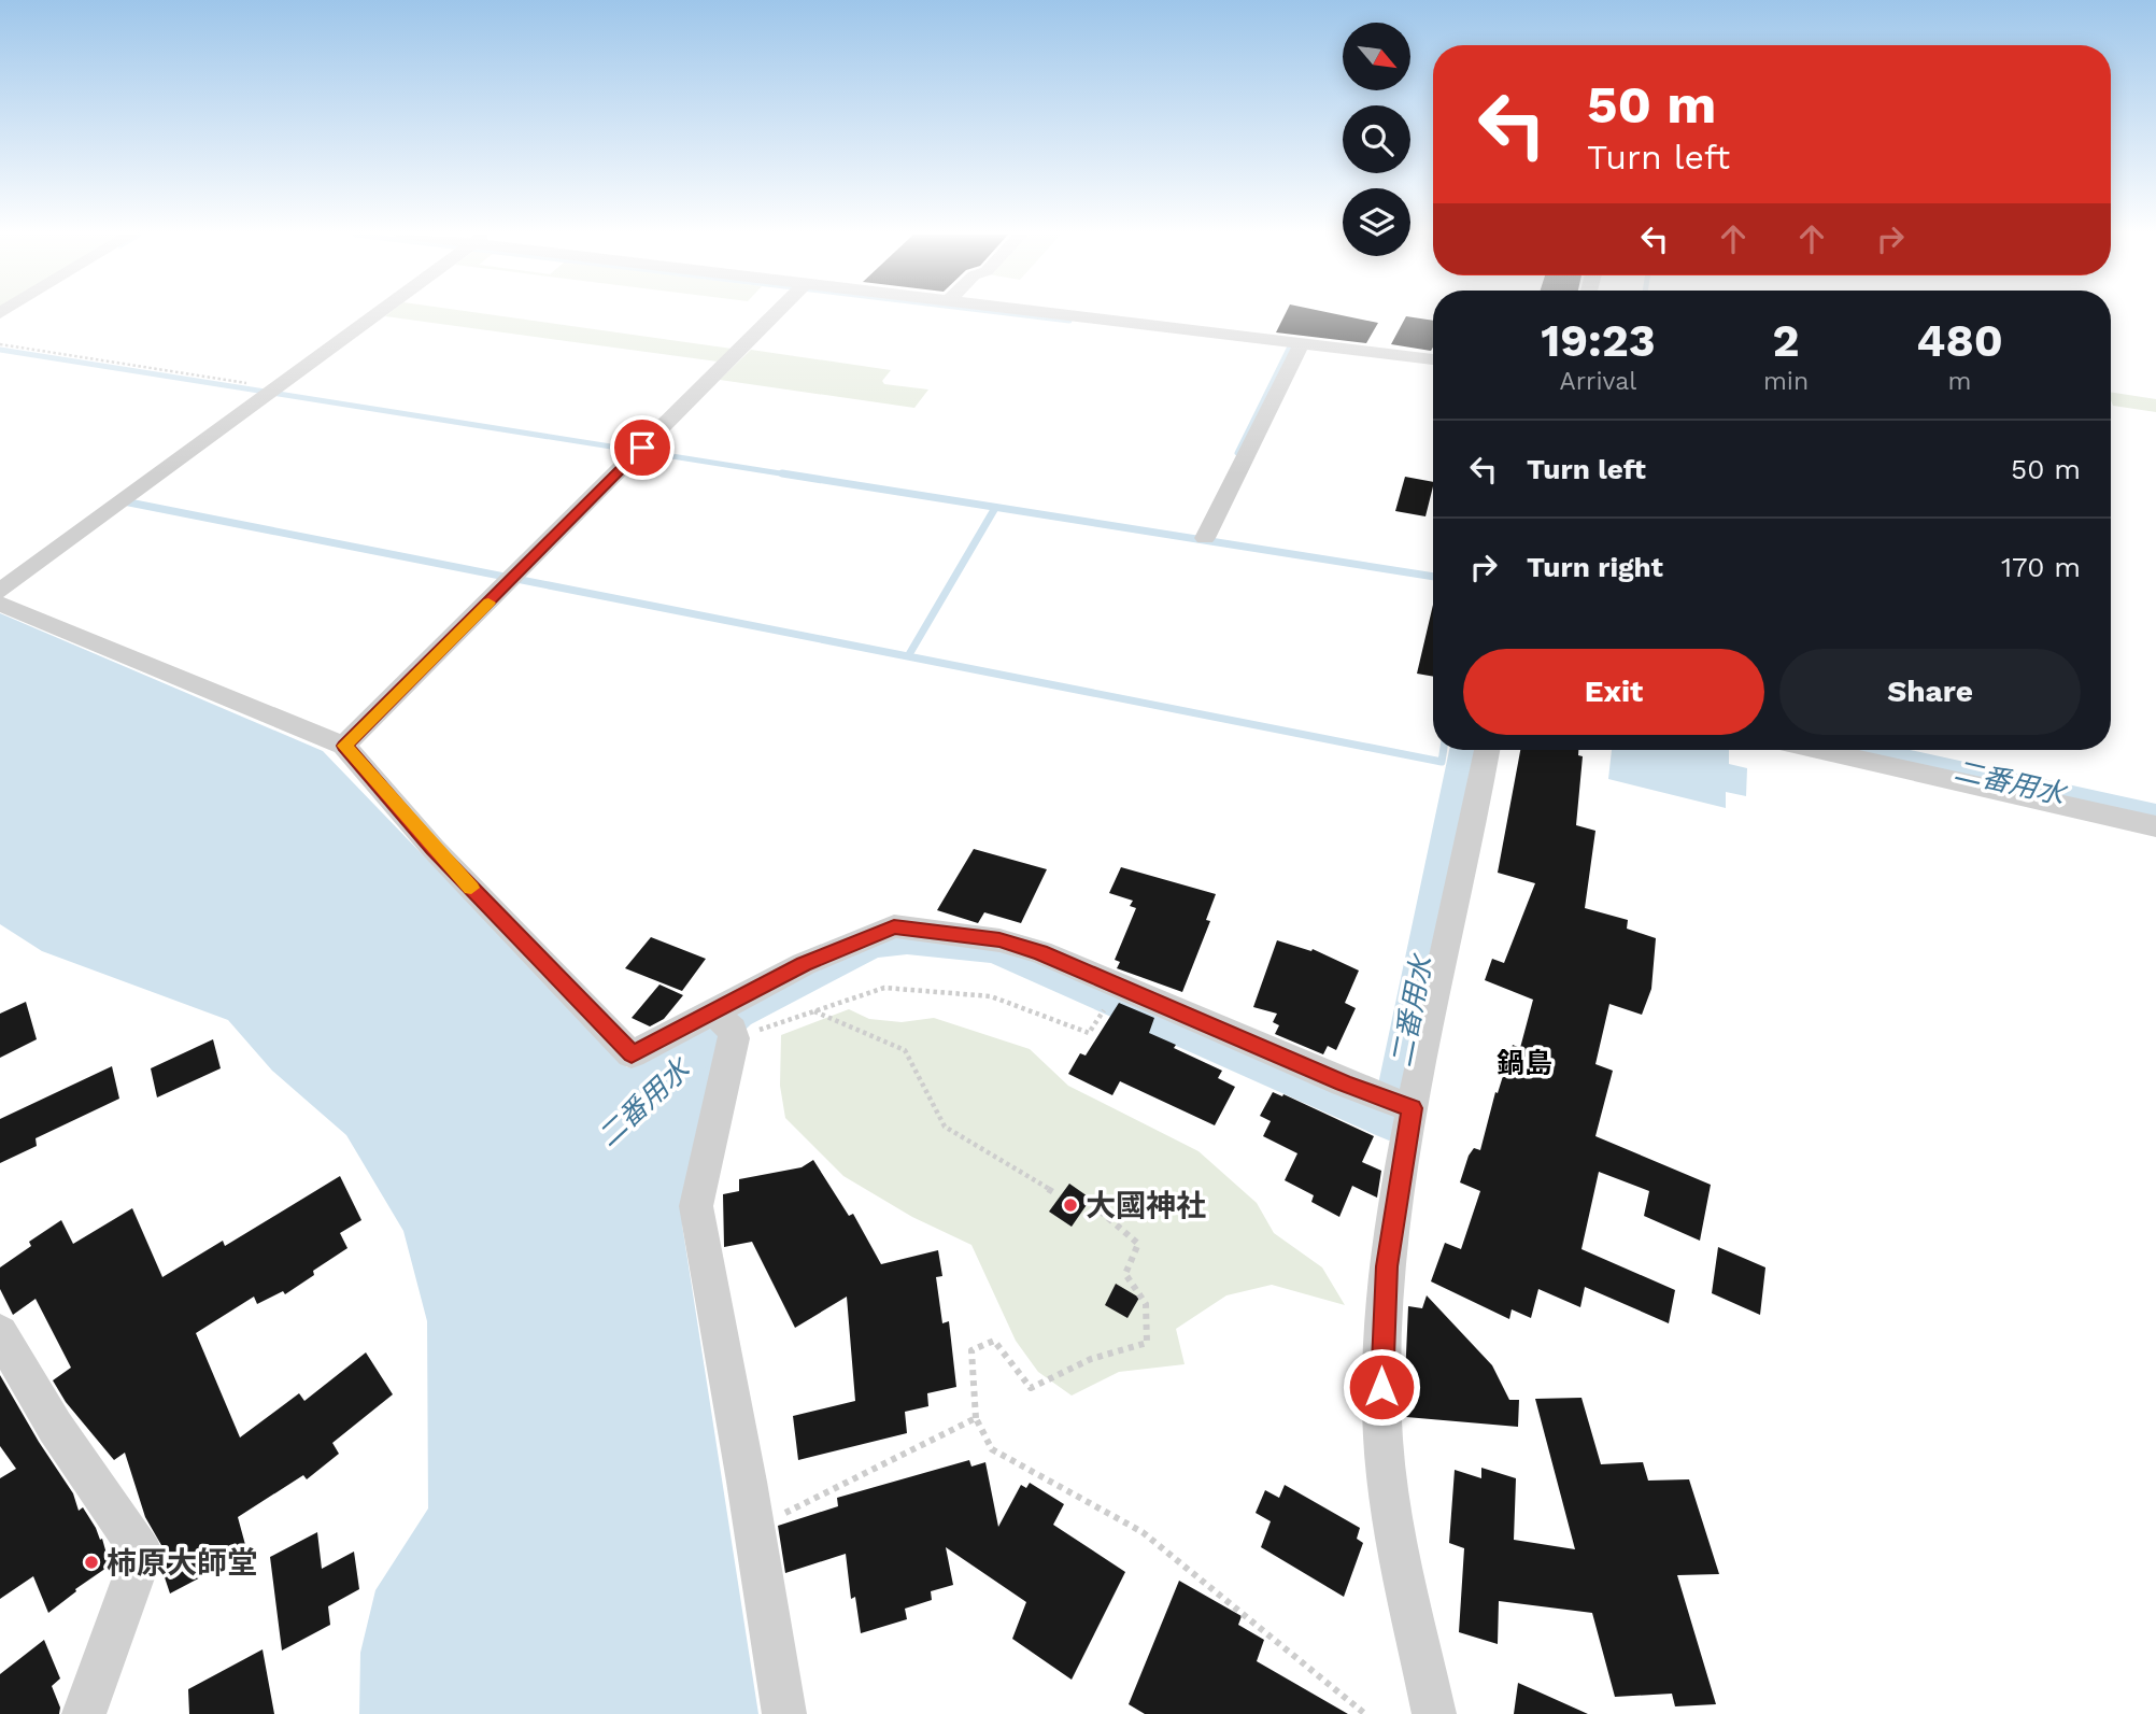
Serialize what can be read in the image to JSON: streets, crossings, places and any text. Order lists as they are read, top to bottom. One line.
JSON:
{"districts":["鍋島"],"water":["二番用水"],"places":["大國神社","柿原大師堂"],"north":"bottom right","page":{"turn":["50 m","Turn left"],"eta":["19:23","Arrival","2","min","480","m"],"list":[{"name":"Turn left","value":"50 m"},{"name":"Turn right","value":"170 m"}],"buttons":["Exit","Share"]}}
